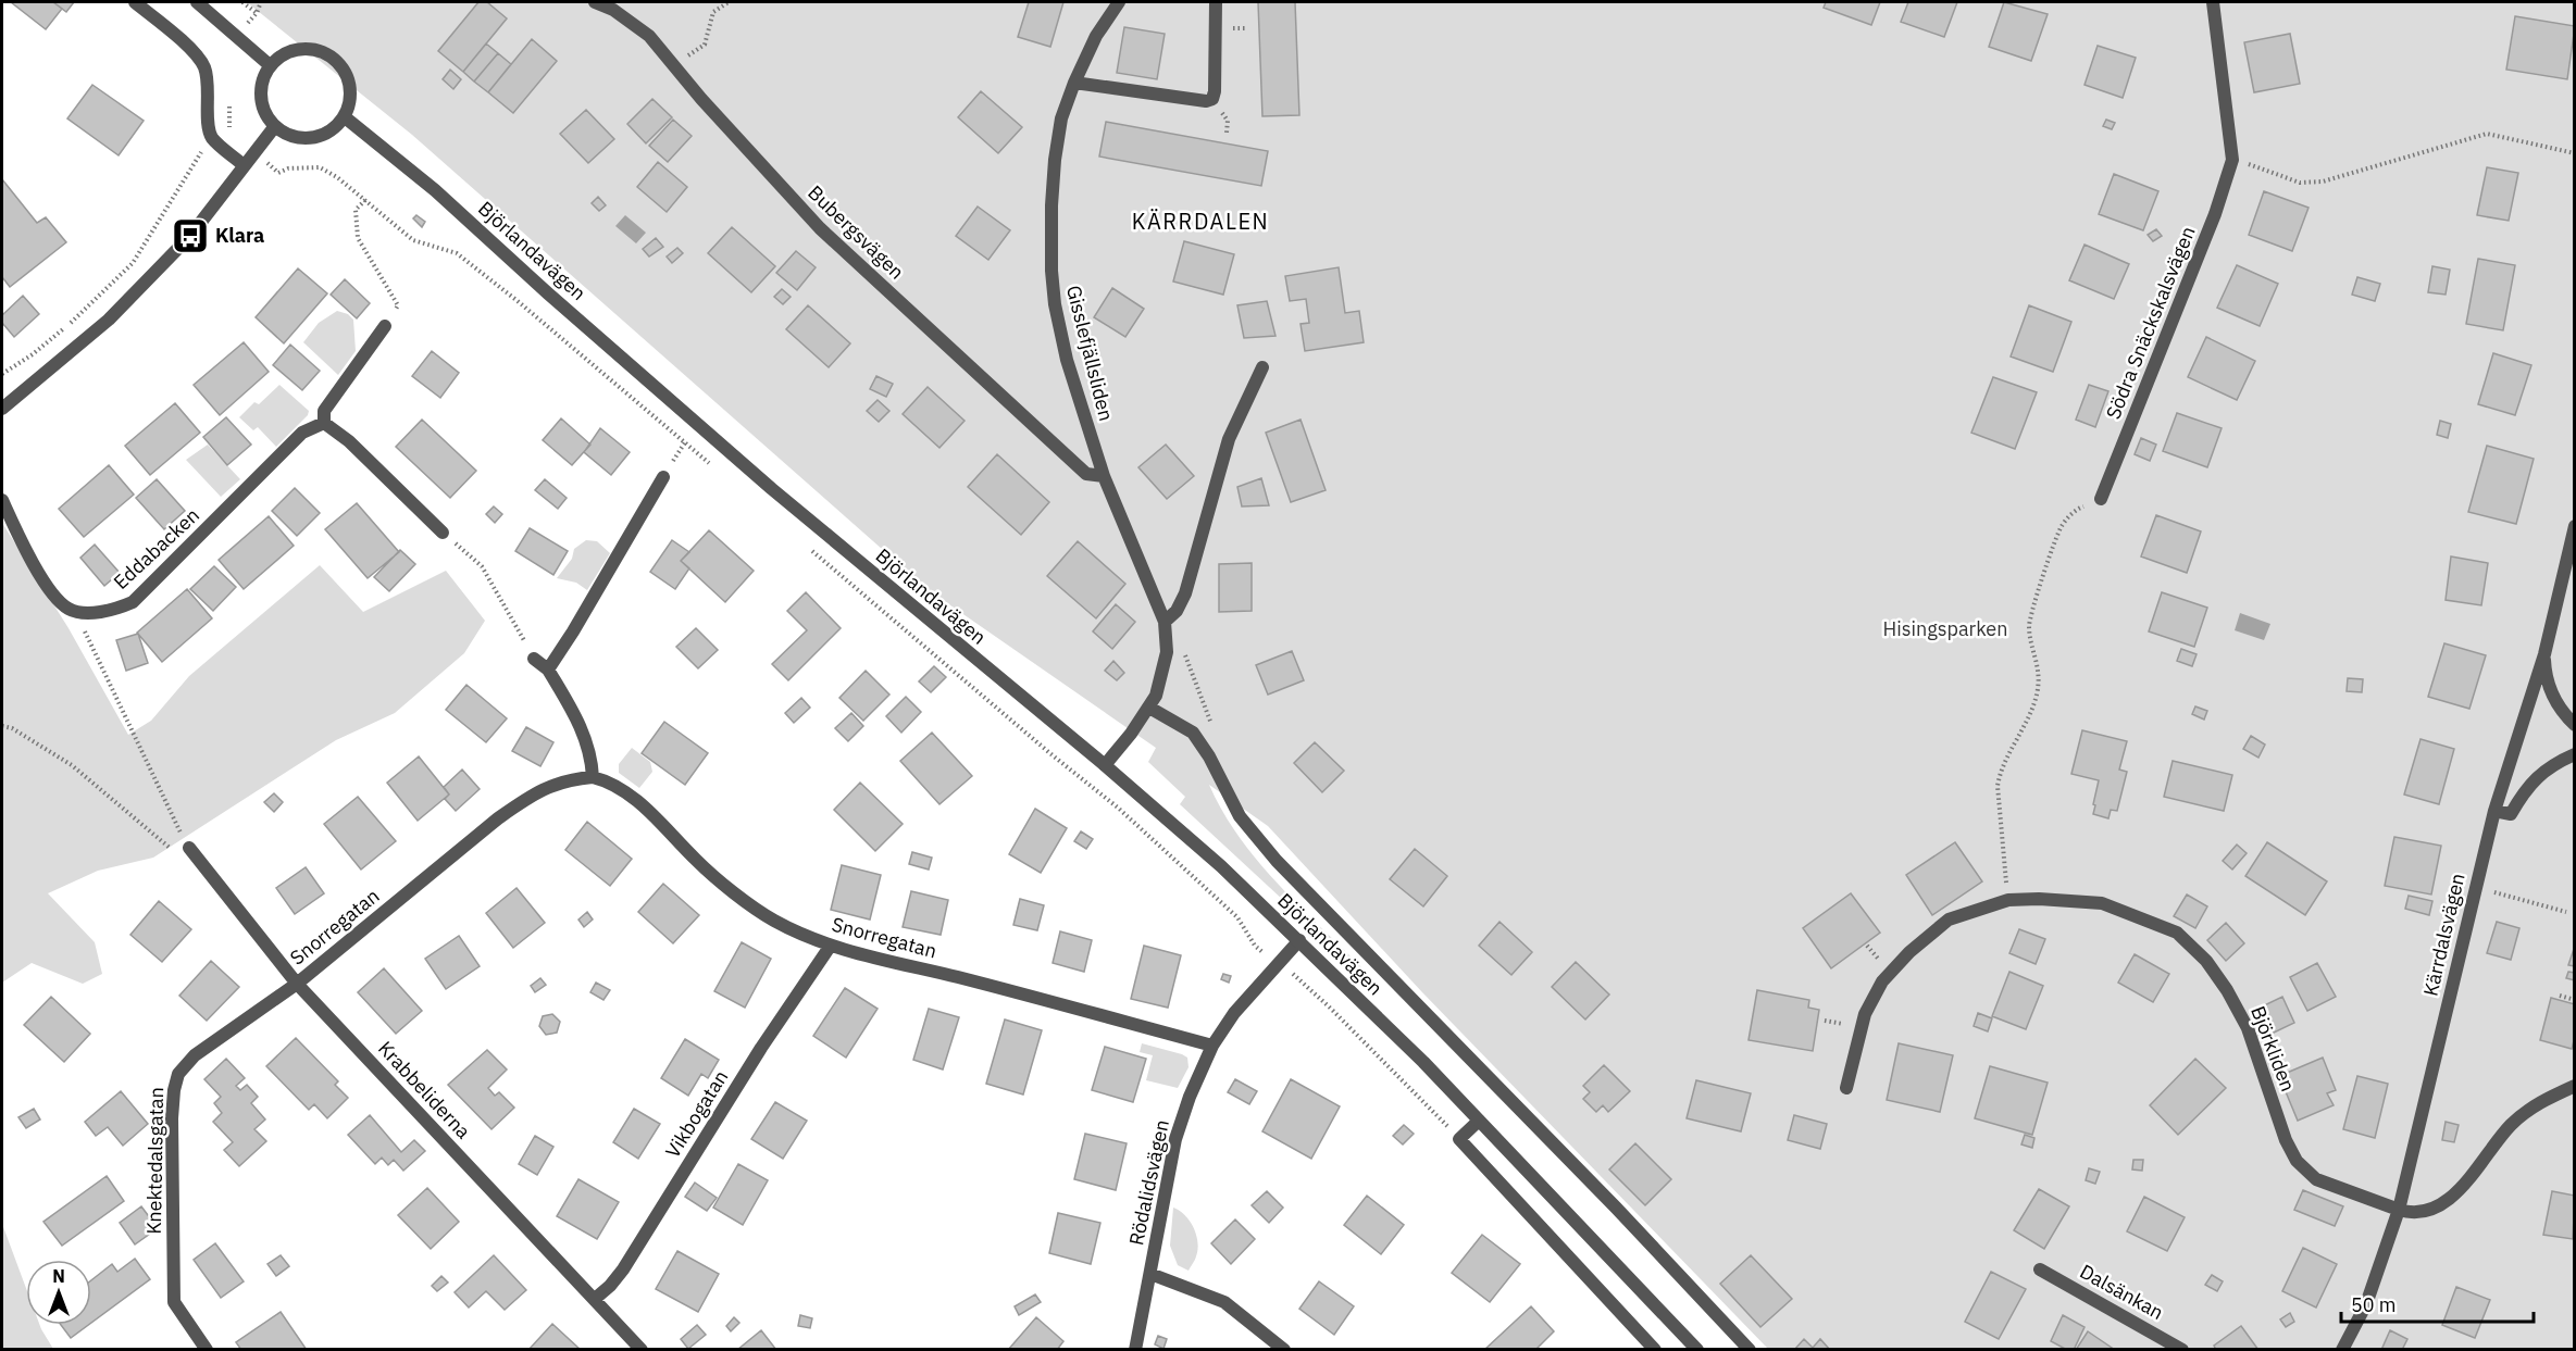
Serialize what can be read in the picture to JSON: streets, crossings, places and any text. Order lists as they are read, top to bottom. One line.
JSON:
{"streets":{"street":["Bubergsvägen","Björlandavägen","Södra Snäckskalsvägen","Gisslefjällsliden","Eddabacken","Snorregatan","Kärrdalsvägen","Björkliden","Krabbeliderna","Vikbogatan","Knektedalsgatan","Rödalidsvägen","Dalsänkan"]},"crossings":[["Bubergsvägen","Gisslefjällsliden"],["Björlandavägen","Gisslefjällsliden"],["Björlandavägen","Rödalidsvägen"],["Snorregatan","Krabbeliderna"],["Snorregatan","Vikbogatan"],["Snorregatan","Knektedalsgatan"],["Snorregatan","Rödalidsvägen"],["Kärrdalsvägen","Björkliden"],["Krabbeliderna","Vikbogatan"],["Krabbeliderna","Knektedalsgatan"]],"districts":["KÄRRDALEN"],"parks":["Hisingsparken"],"places":{"bus stop":["Klara"]},"scale_bar":"50 m","north":"top"}
